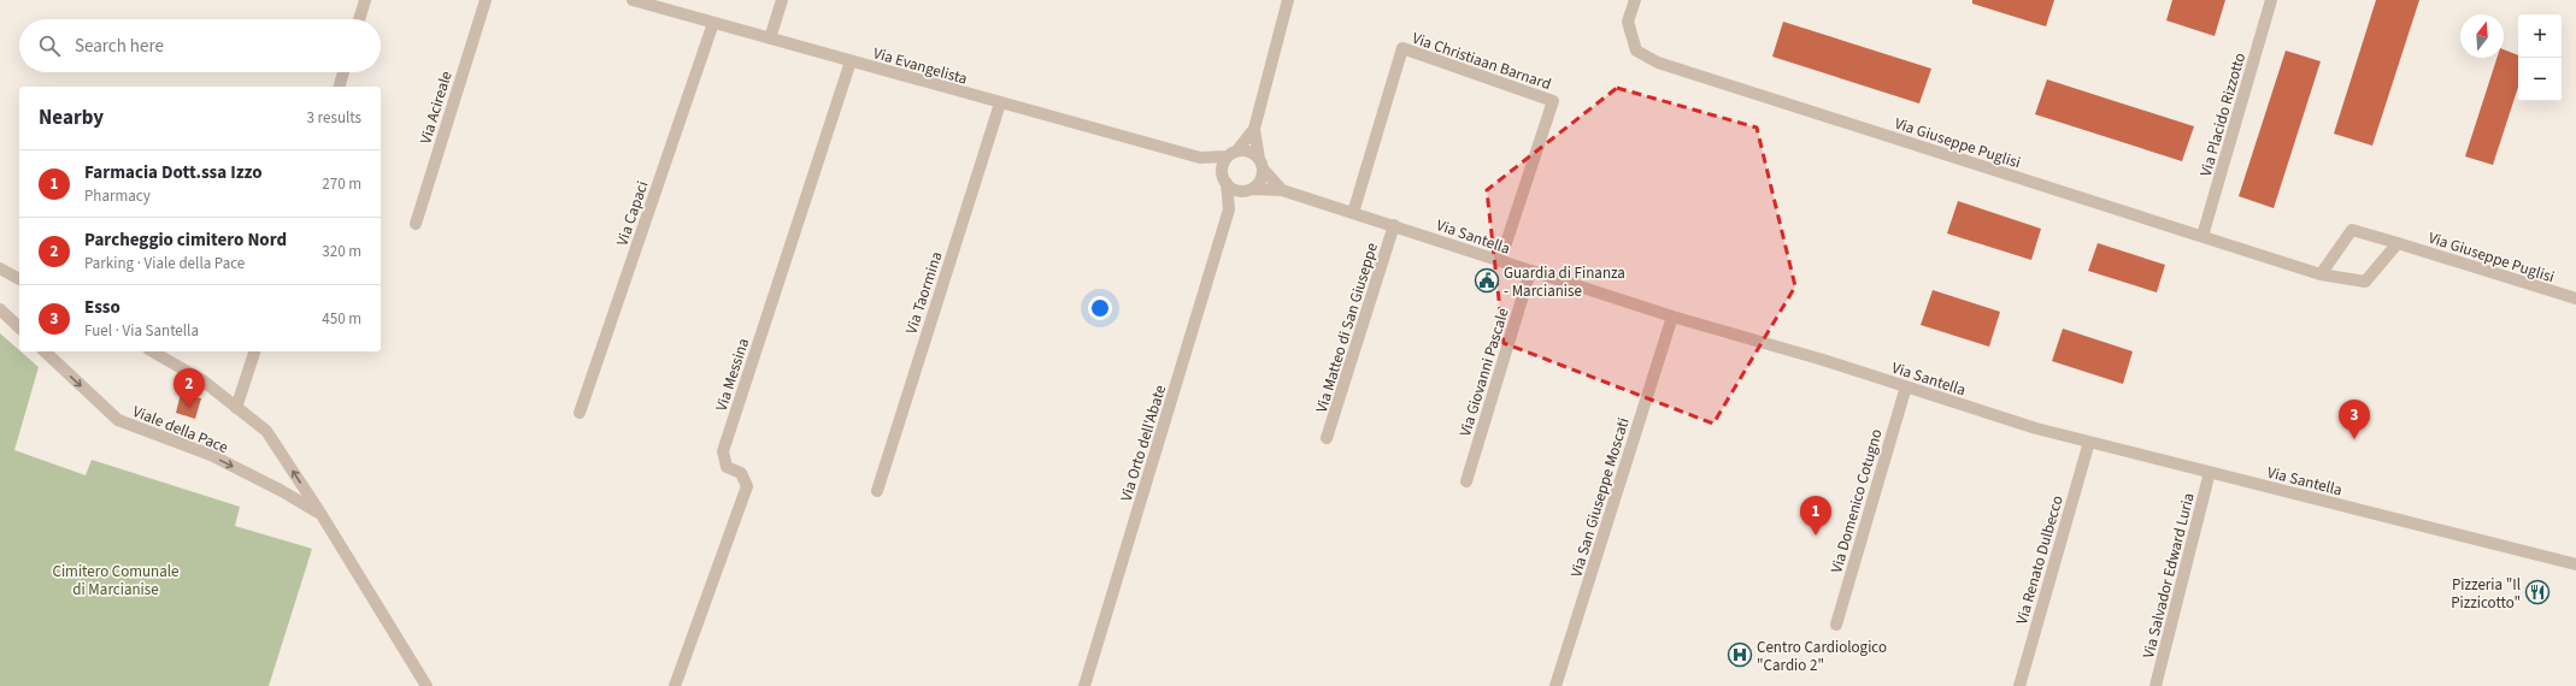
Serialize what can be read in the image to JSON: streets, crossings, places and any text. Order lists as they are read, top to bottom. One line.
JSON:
{"streets":{"street":["Via Christiaan Barnard","Via Evangelista","Via Acireale","Via Placido Rizzotto","Via Giuseppe Puglisi","Via Capaci","Via Santella","Via Taormina","Via Matteo di San Giuseppe","Via Giovanni Pascale","Via Messina","Viale della Pace","Via Orto dell'Abate","Via San Giuseppe Moscati","Via Domenico Cotugno","Via Renato Dulbecco","Via Salvador Edward Luria"]},"crossings":[["Via Christiaan Barnard","Via Santella"],["Via Evangelista","Via Capaci"],["Via Evangelista","Via Santella"],["Via Evangelista","Via Taormina"],["Via Evangelista","Via Messina"],["Via Evangelista","Via Orto dell'Abate"],["Via Placido Rizzotto","Via Giuseppe Puglisi"],["Via Santella","Via Matteo di San Giuseppe"],["Via Santella","Via Giovanni Pascale"],["Via Santella","Via Orto dell'Abate"],["Via Santella","Via San Giuseppe Moscati"],["Via Santella","Via Domenico Cotugno"],["Via Santella","Via Renato Dulbecco"],["Via Santella","Via Salvador Edward Luria"]],"parks":["Cimitero Comunale di Marcianise"],"places":{"public building":["Guardia di Finanza - Marcianise"],"restaurant":["Pizzeria \"Il Pizzicotto\""],"hospital":["Centro Cardiologico \"Cardio 2\""]},"north":"top","page":{"map_buttons":["+","−"],"search":"Search here","heading":["Nearby","3 results"],"list":[{"mark":"1","name":"Farmacia Dott.ssa Izzo","note":"Pharmacy","value":"270 m"},{"mark":"2","name":"Parcheggio cimitero Nord","note":"Parking · Viale della Pace","value":"320 m"},{"mark":"3","name":"Esso","note":"Fuel · Via Santella","value":"450 m"}],"pins":["2","3","1"]}}
